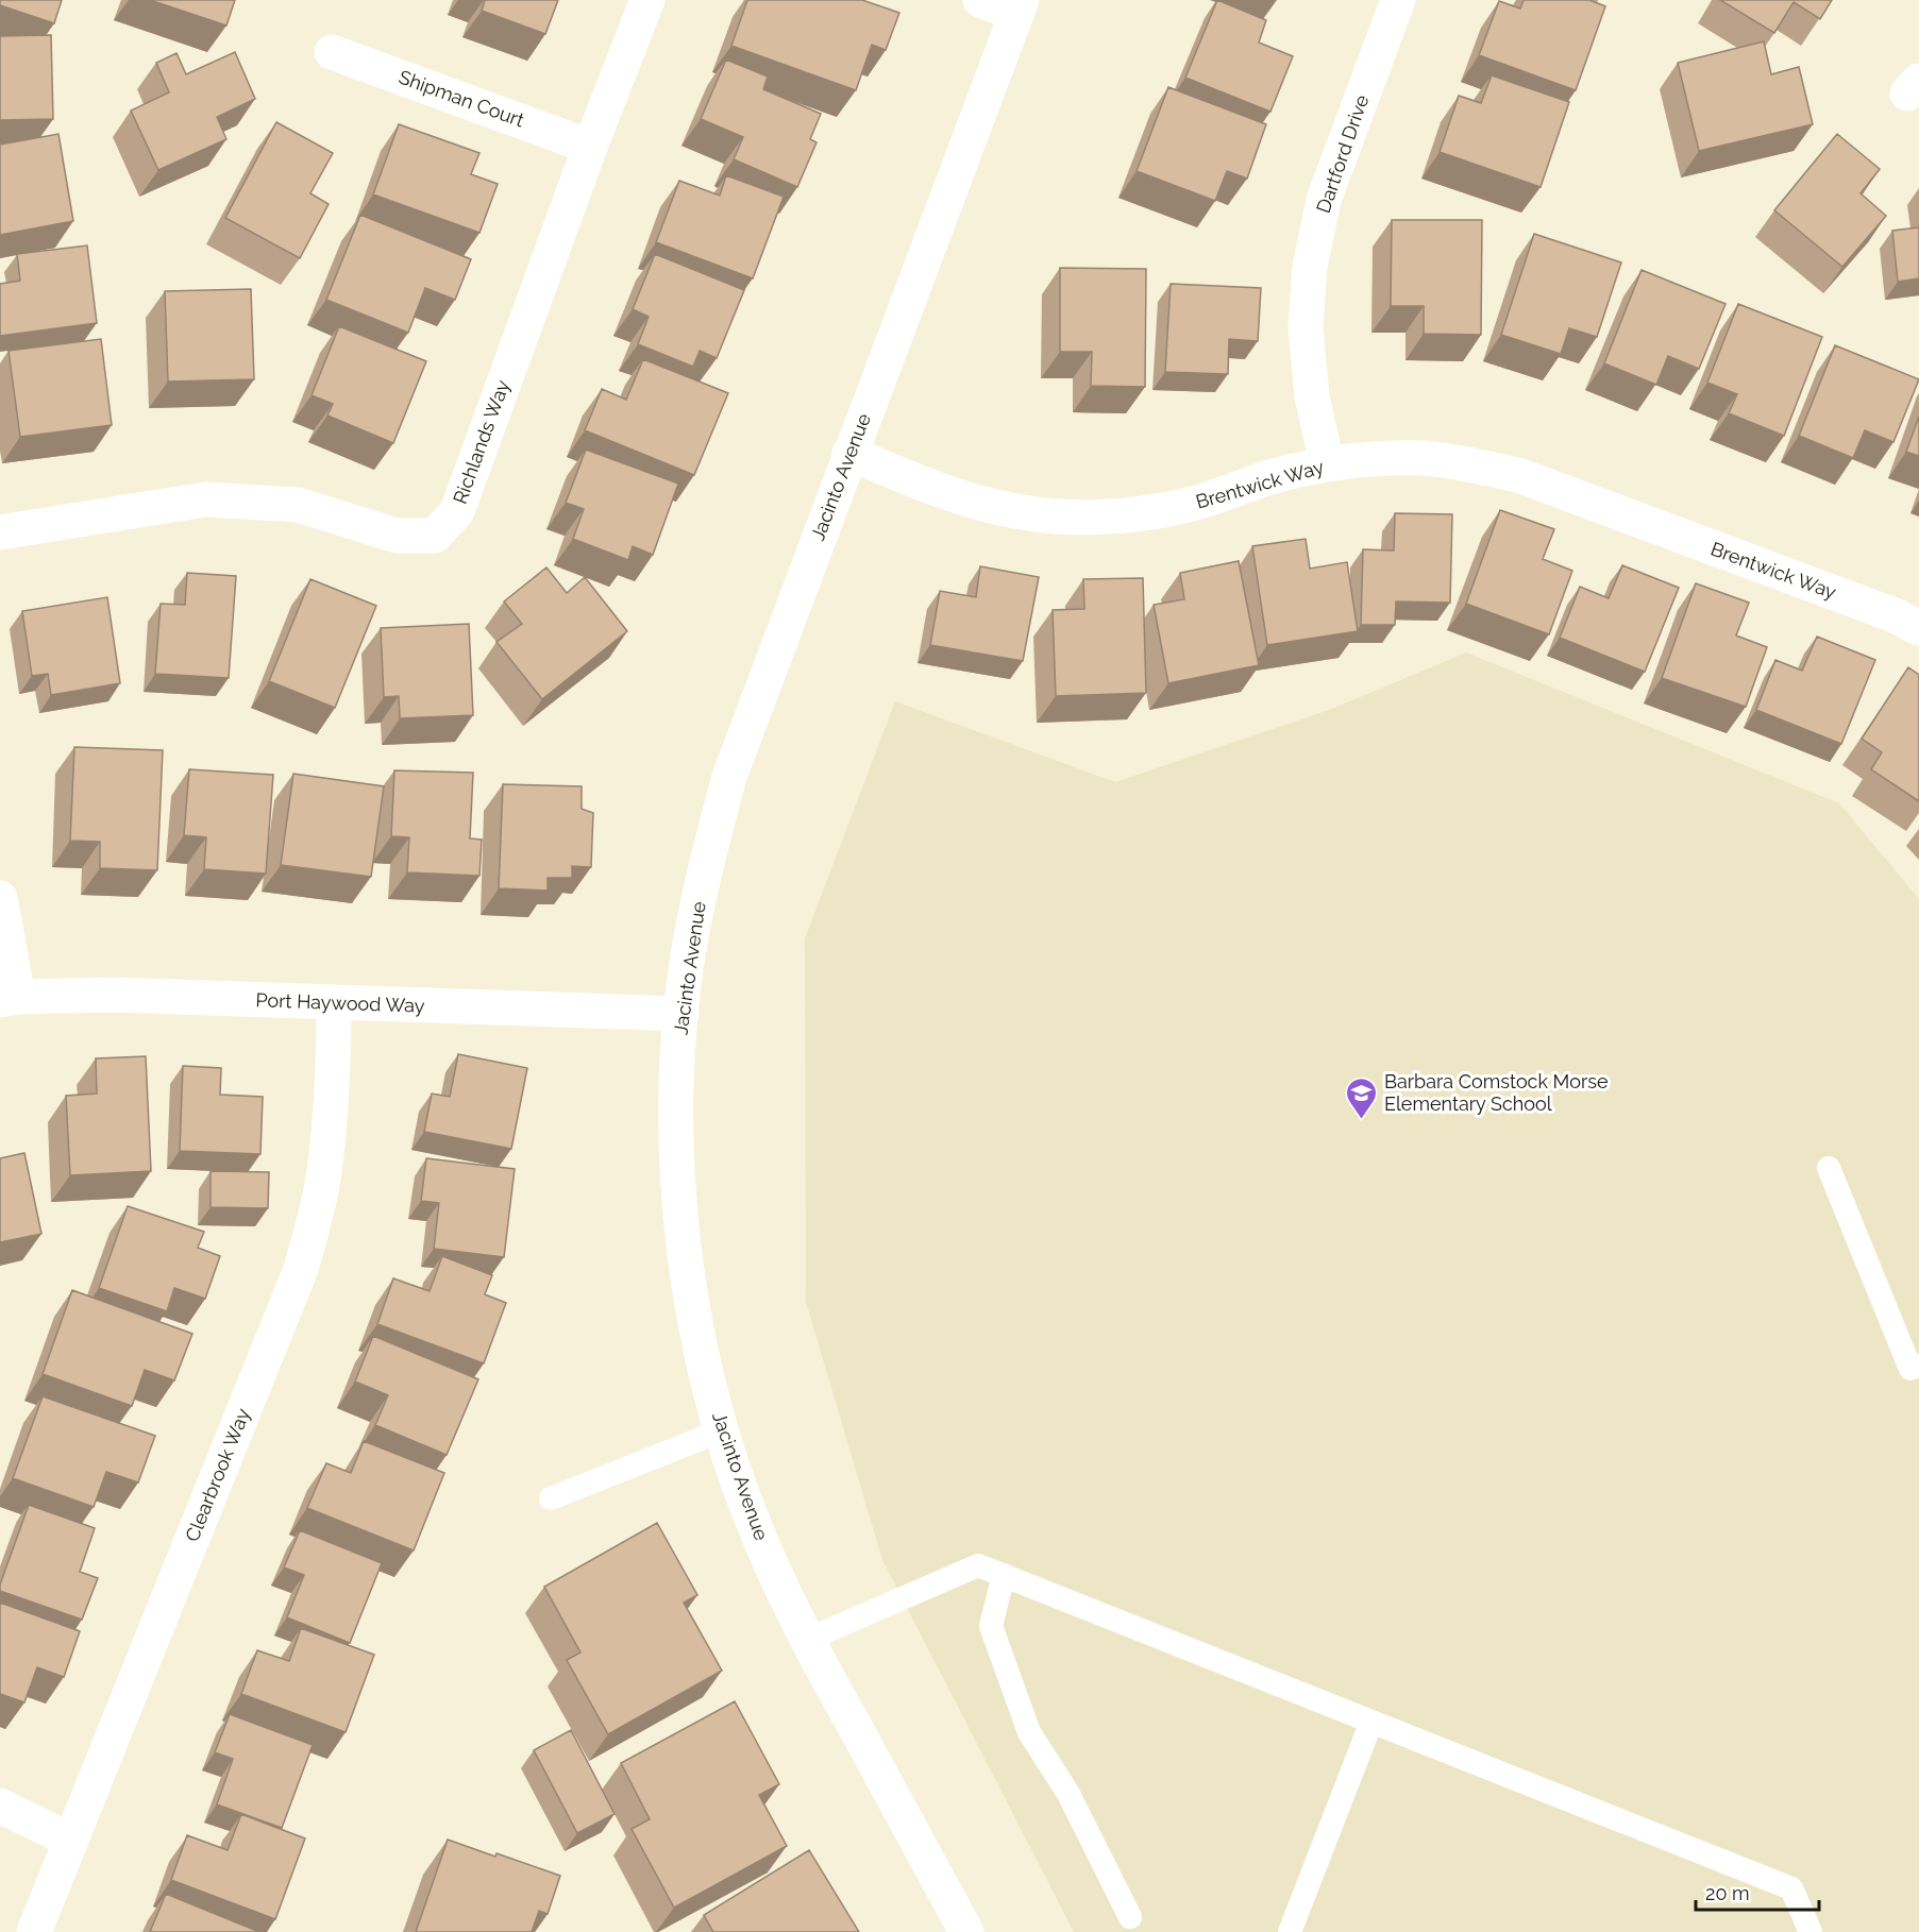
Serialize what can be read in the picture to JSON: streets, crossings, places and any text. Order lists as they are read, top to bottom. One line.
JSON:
{"streets":{"street":["Shipman Court","Dartford Drive","Richlands Way","Jacinto Avenue","Brentwick Way","Port Haywood Way","Clearbrook Way"]},"crossings":[["Shipman Court","Richlands Way"],["Dartford Drive","Brentwick Way"],["Jacinto Avenue","Brentwick Way"],["Jacinto Avenue","Port Haywood Way"],["Port Haywood Way","Clearbrook Way"]],"places":{"school or university":["Barbara Comstock Morse Elementary School"]},"scale_bar":"20 m"}
